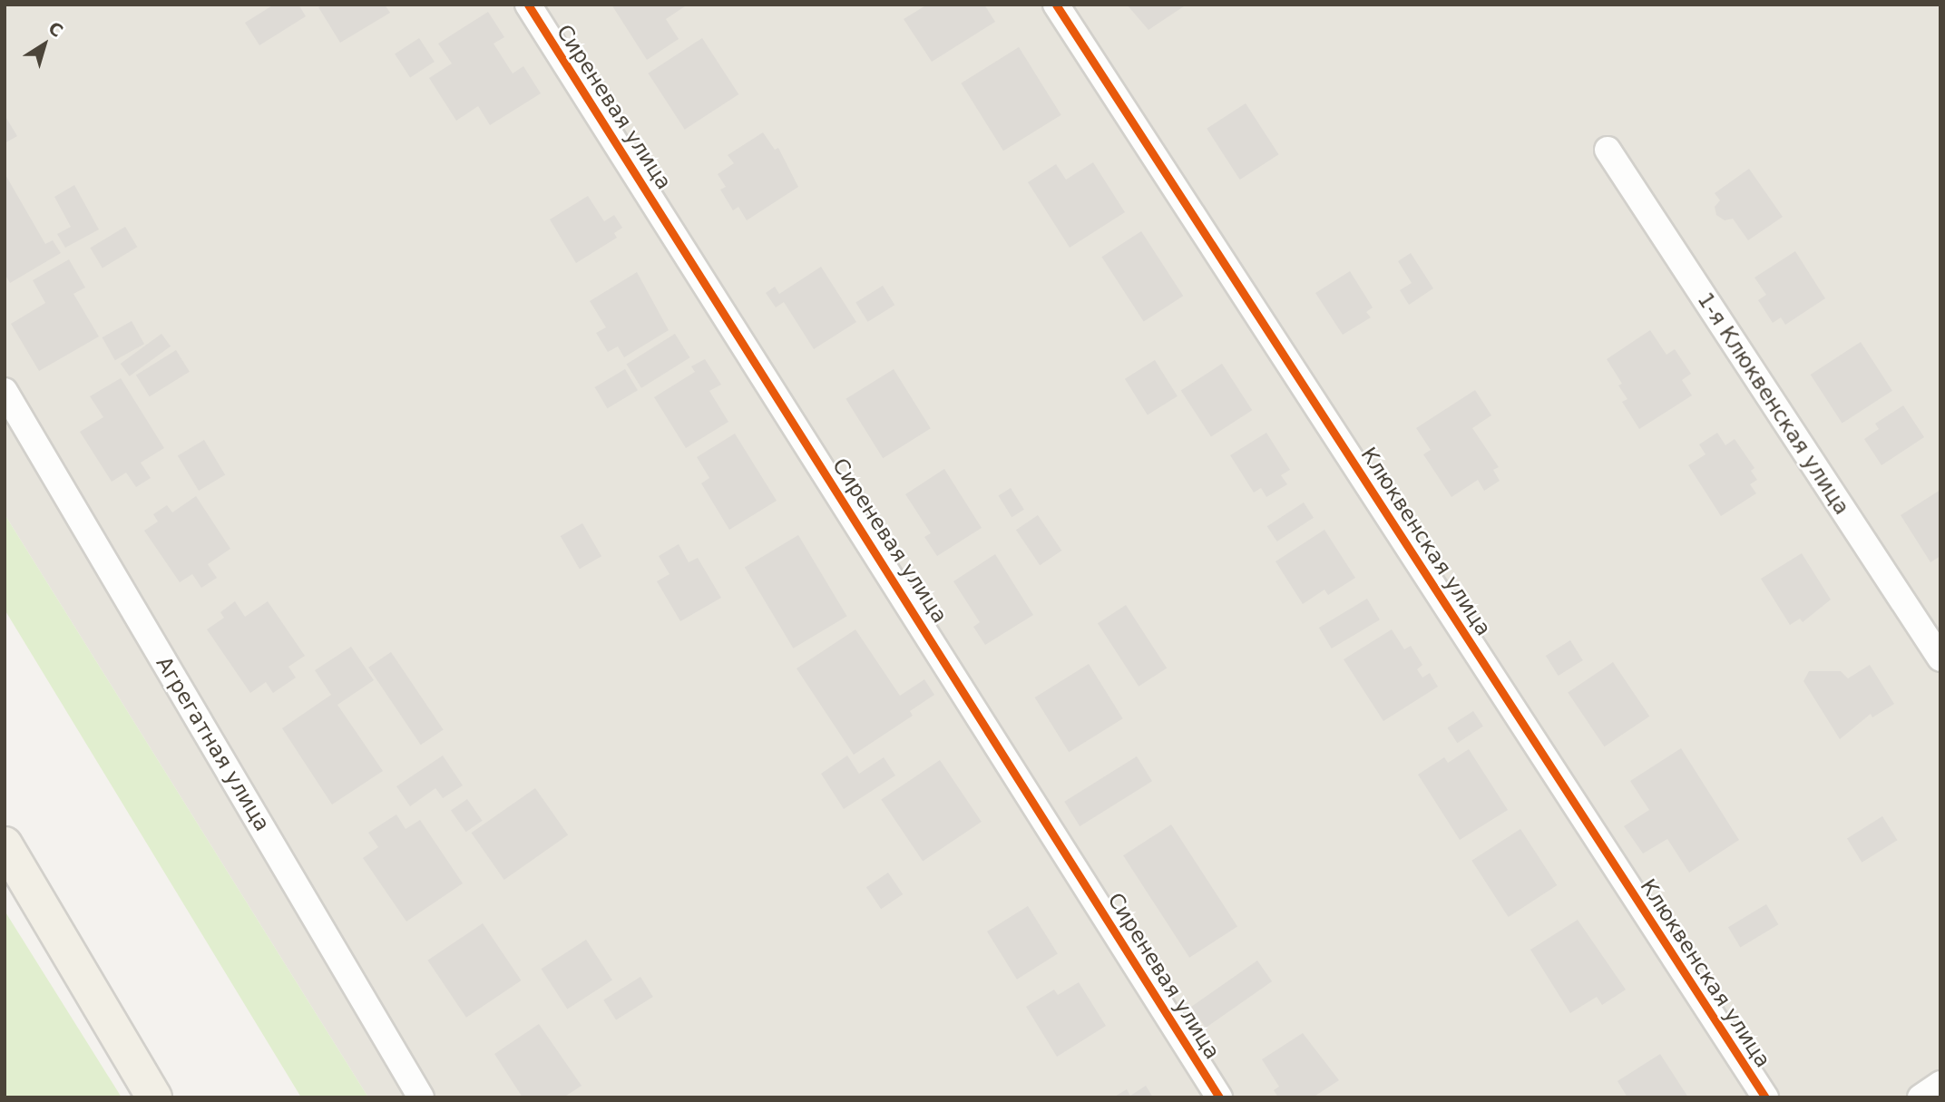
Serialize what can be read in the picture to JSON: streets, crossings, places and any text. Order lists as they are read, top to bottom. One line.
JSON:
{"streets":{"street":["Сиреневая улица","1-я Клюквенская улица","Клюквенская улица","Агрегатная улица"]},"north":"top right"}
